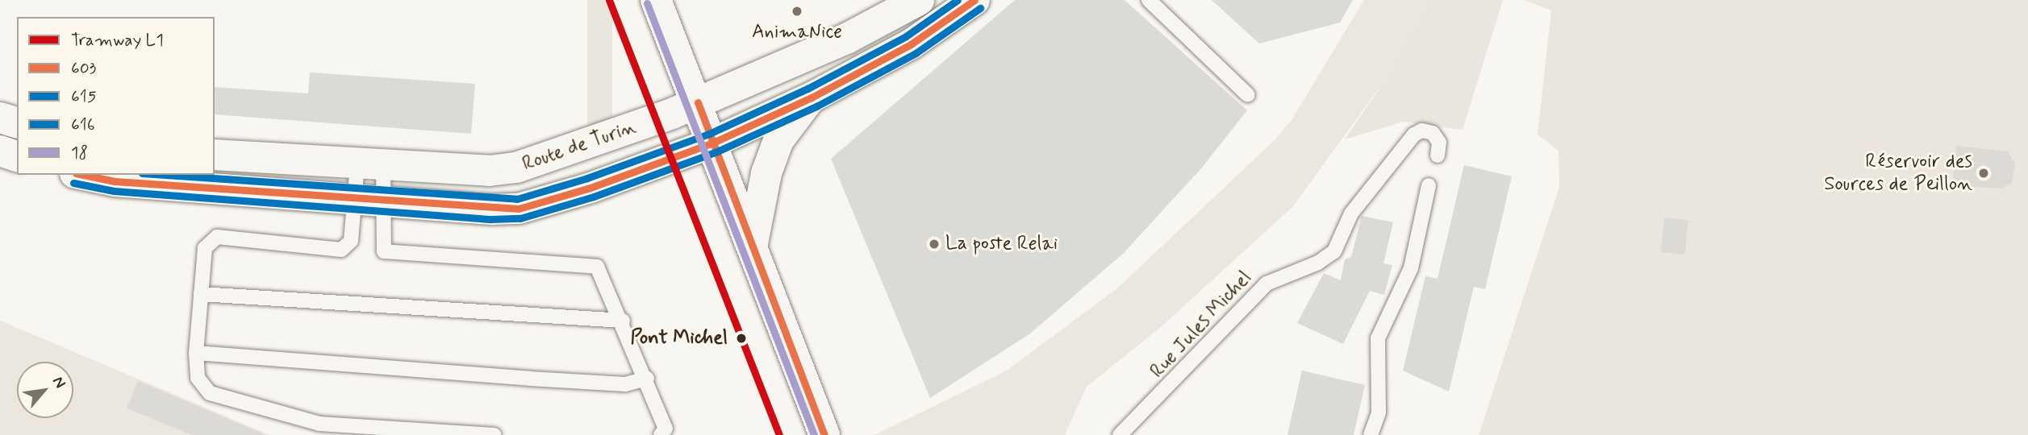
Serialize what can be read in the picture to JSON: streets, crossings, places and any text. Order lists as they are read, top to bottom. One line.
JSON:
{"streets":{"main road":["Route de Turin"],"lane":["Rue Jules Michel"]},"places":["AnimaNice","Réservoir des Sources de Peillon","La poste Relai","Pont Michel"],"lines":["tram line L1","transit line 603","transit line 616","transit line 18","transit line 615"],"legend":["Tramway L1","603","615","616","18"],"north":"top right"}
